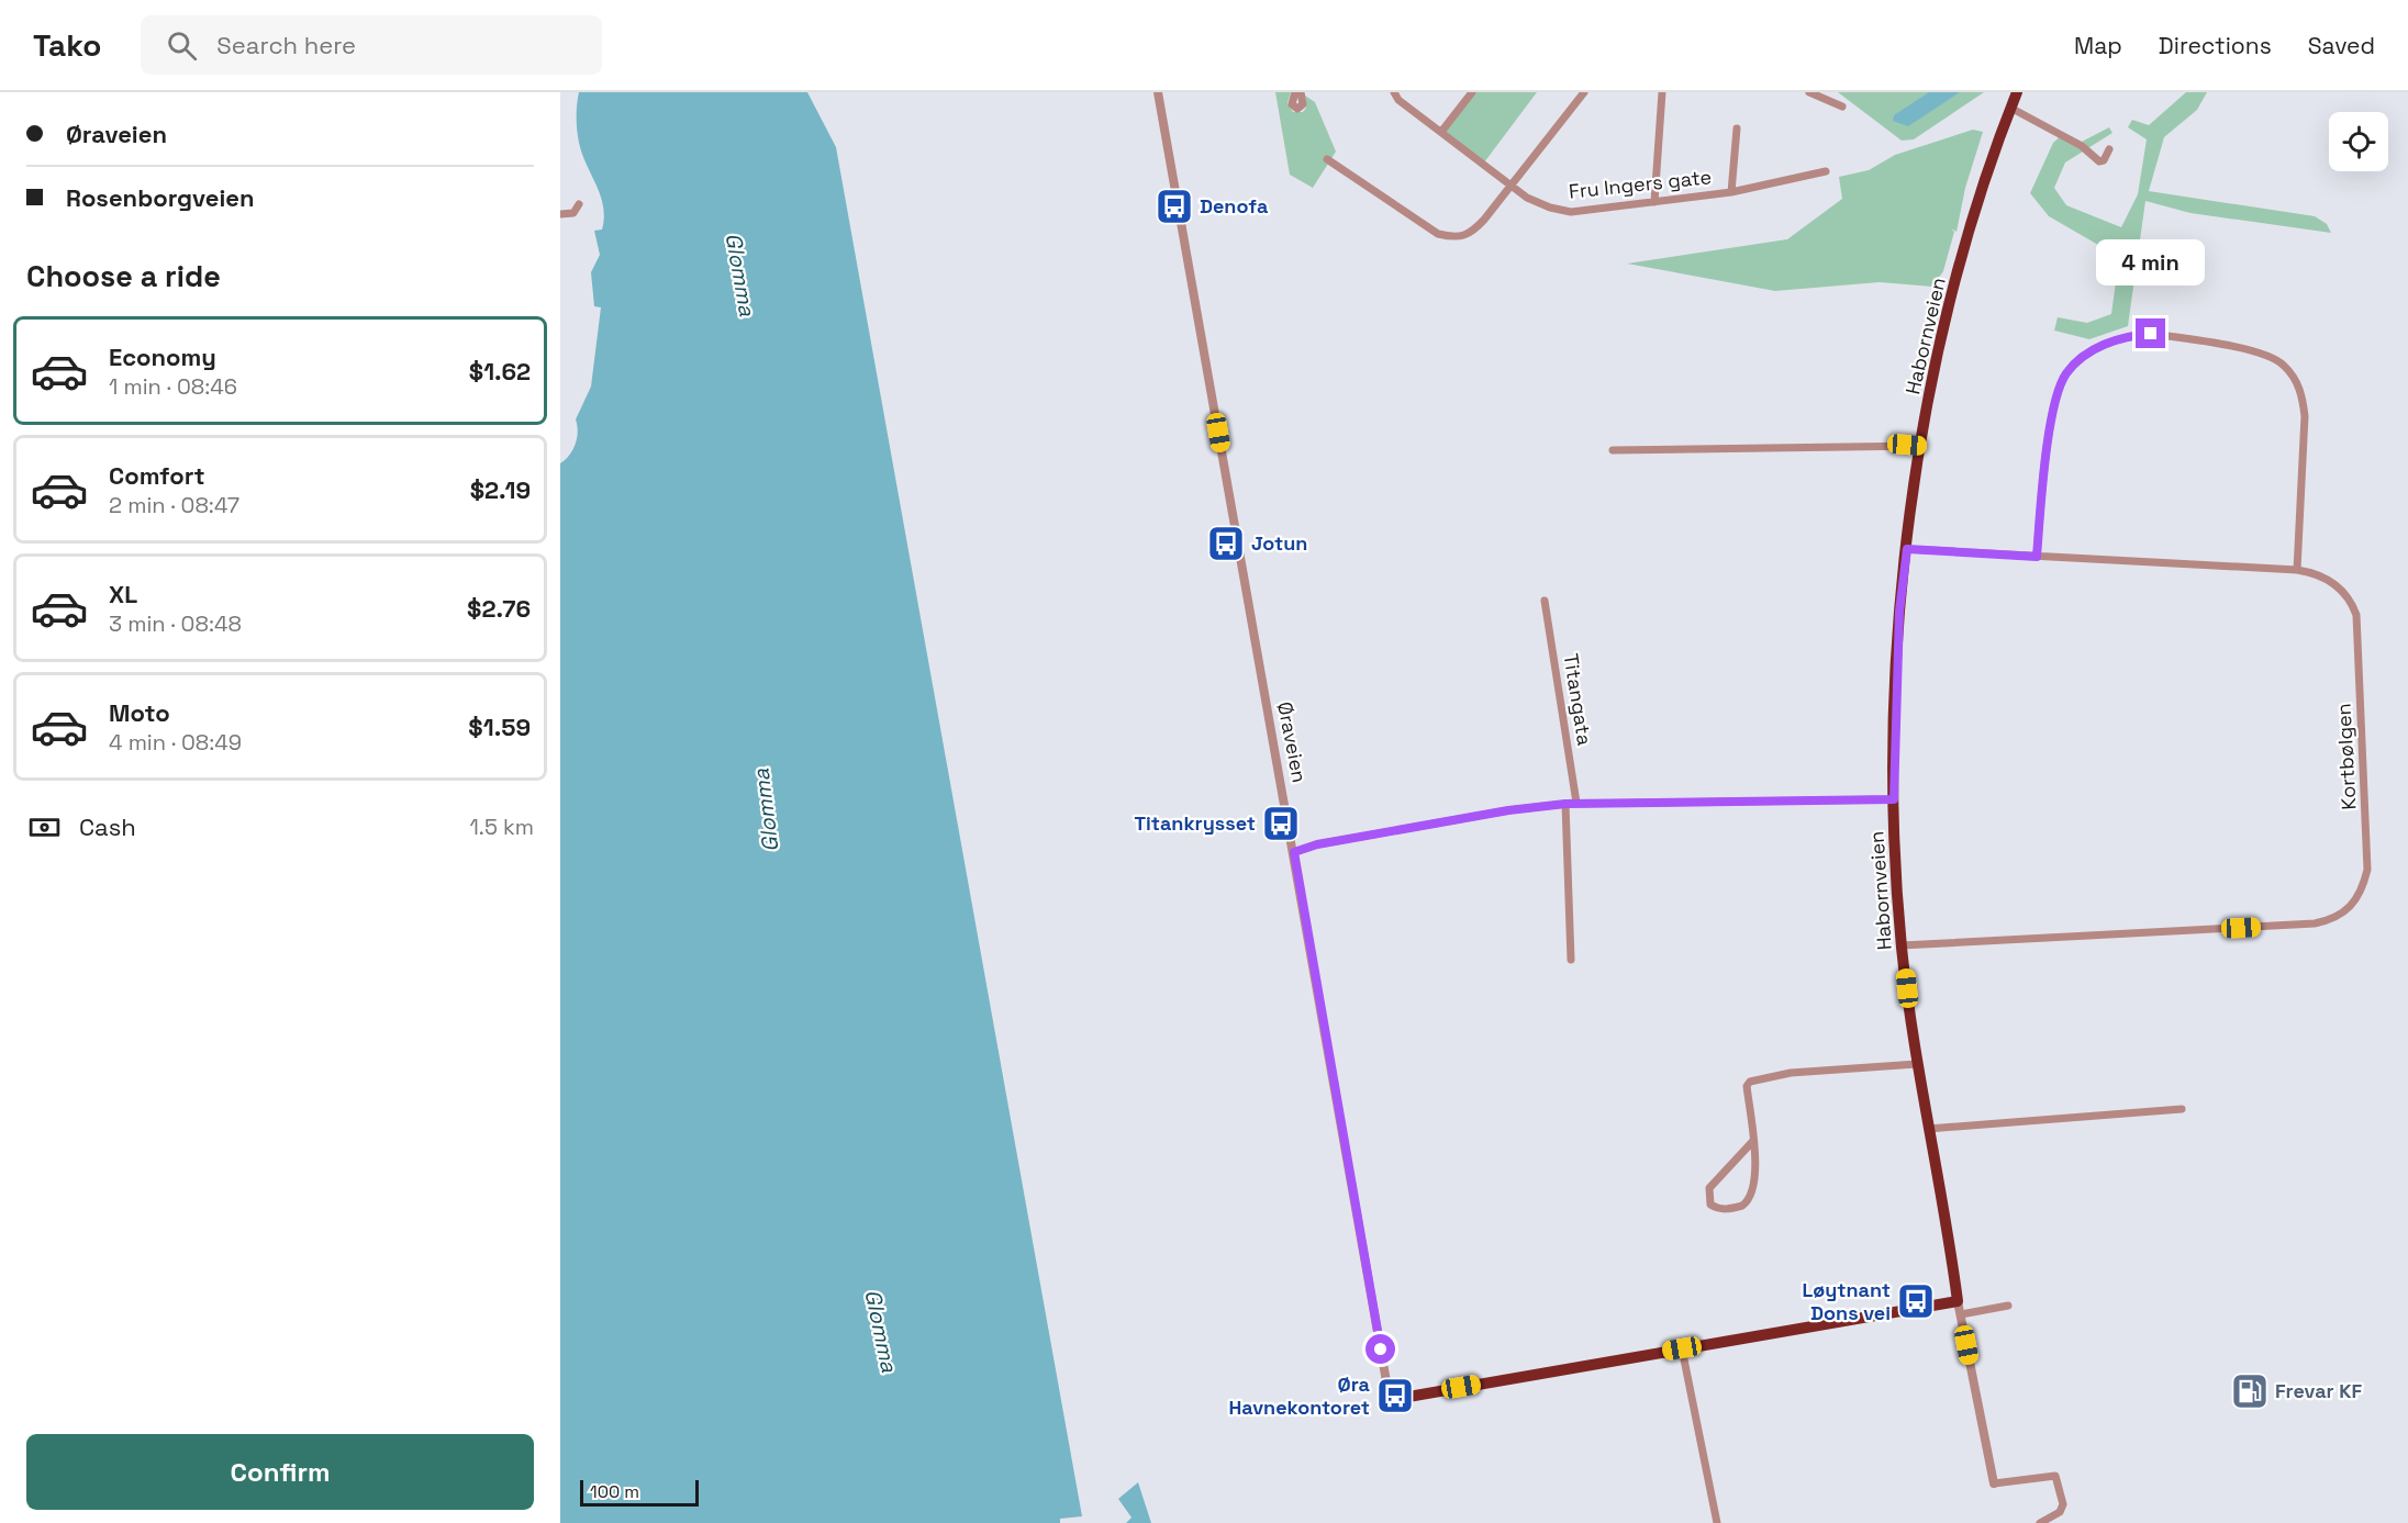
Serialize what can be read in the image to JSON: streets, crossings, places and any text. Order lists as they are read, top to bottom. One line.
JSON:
{"streets":{"highway":["Habornveien"],"street":["Fru Ingers gate","Titangata","Øraveien","Kortbølgen"]},"crossings":[["Habornveien","Kortbølgen"]],"water":["Glomma"],"places":{"bus stop":["Denofa","Jotun","Titankrysset","Løytnant Dons vei","Øra Havnekontoret"],"fuel station":["Frevar KF"]},"scale_bar":"100 m","page":{"header":"Tako","search":"Search here","nav":["Map","Directions","Saved"],"banner":["Øraveien","Rosenborgveien"],"heading":"Choose a ride","bubble":"4 min","list":[{"name":"Economy","note":"1 min · 08:46","value":"$1.62"},{"name":"Comfort","note":"2 min · 08:47","value":"$2.19"},{"name":"XL","note":"3 min · 08:48","value":"$2.76"},{"name":"Moto","note":"4 min · 08:49","value":"$1.59"}],"pay":["Cash","1.5 km"],"buttons":"Confirm","scale":"100 m"}}
